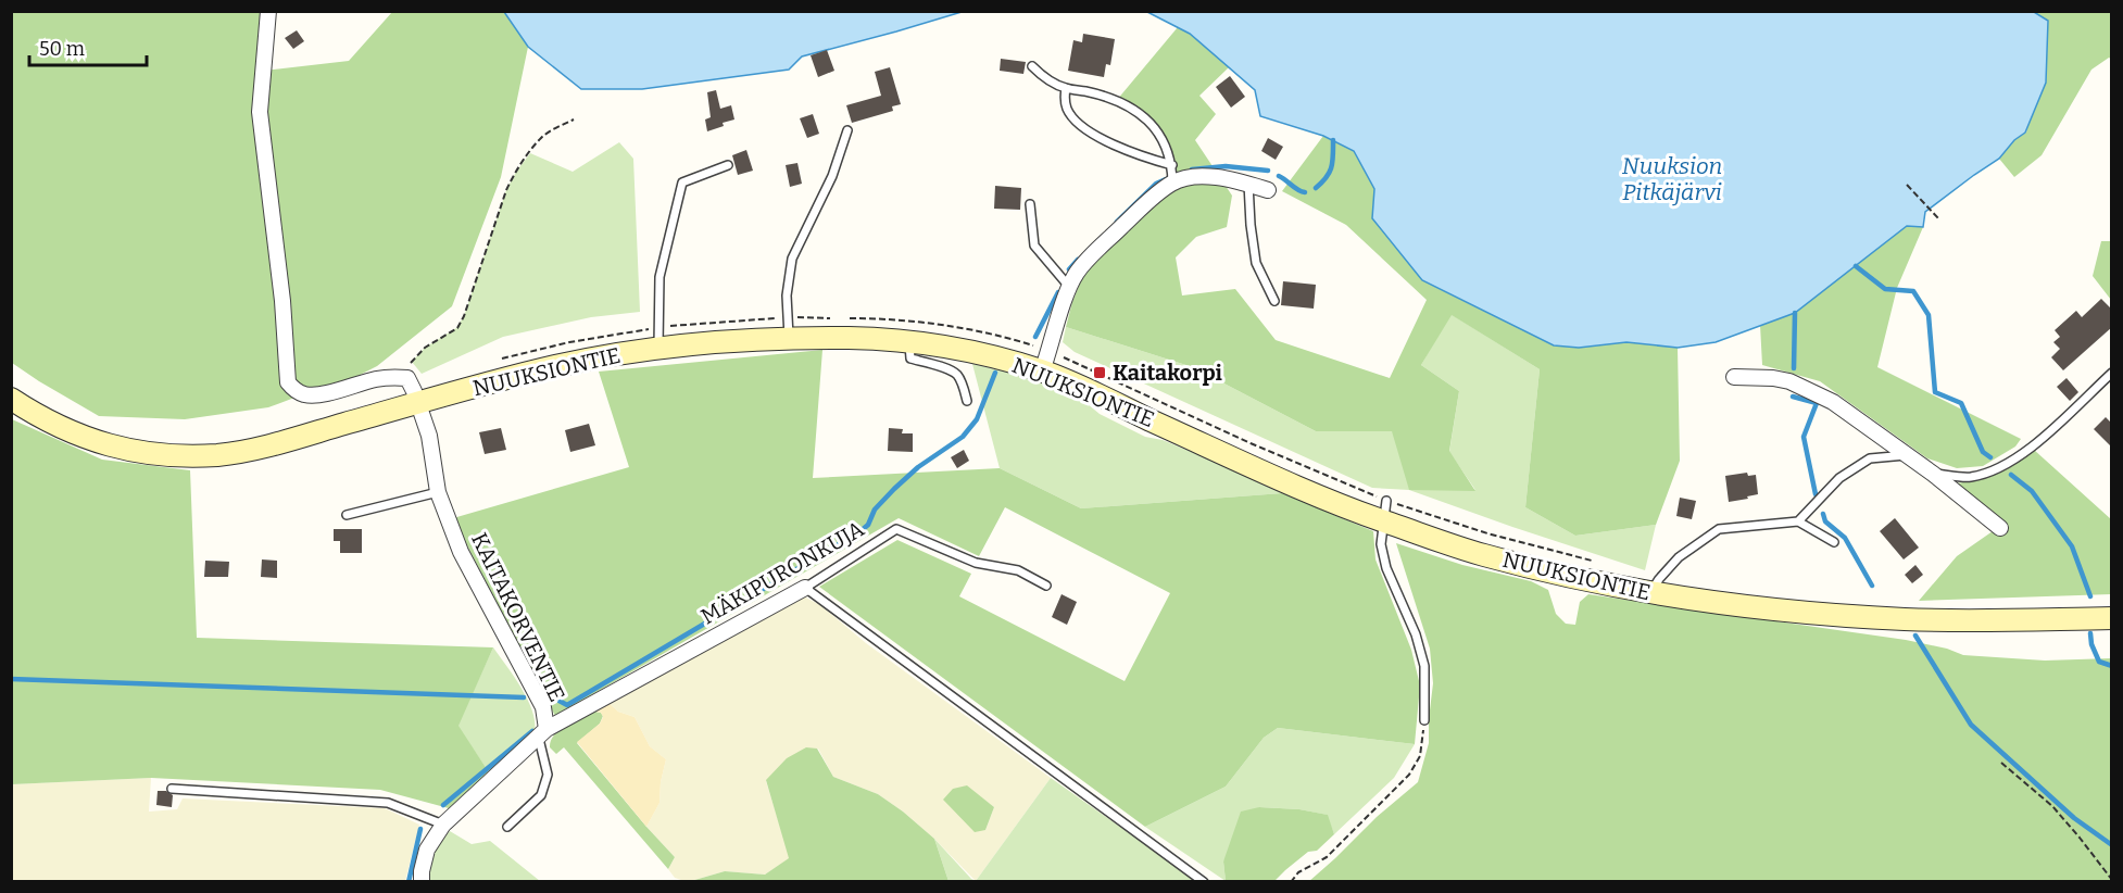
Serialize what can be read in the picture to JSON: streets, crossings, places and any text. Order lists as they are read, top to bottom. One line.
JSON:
{"streets":{"street":["NUUKSIONTIE","MÄKIPURONKUJA","KAITAKORVENTIE"]},"crossings":[["NUUKSIONTIE","KAITAKORVENTIE"],["MÄKIPURONKUJA","KAITAKORVENTIE"]],"water":["Nuuksion Pitkäjärvi"],"places":{"transit":["Kaitakorpi"]},"scale_bar":"50 m"}
